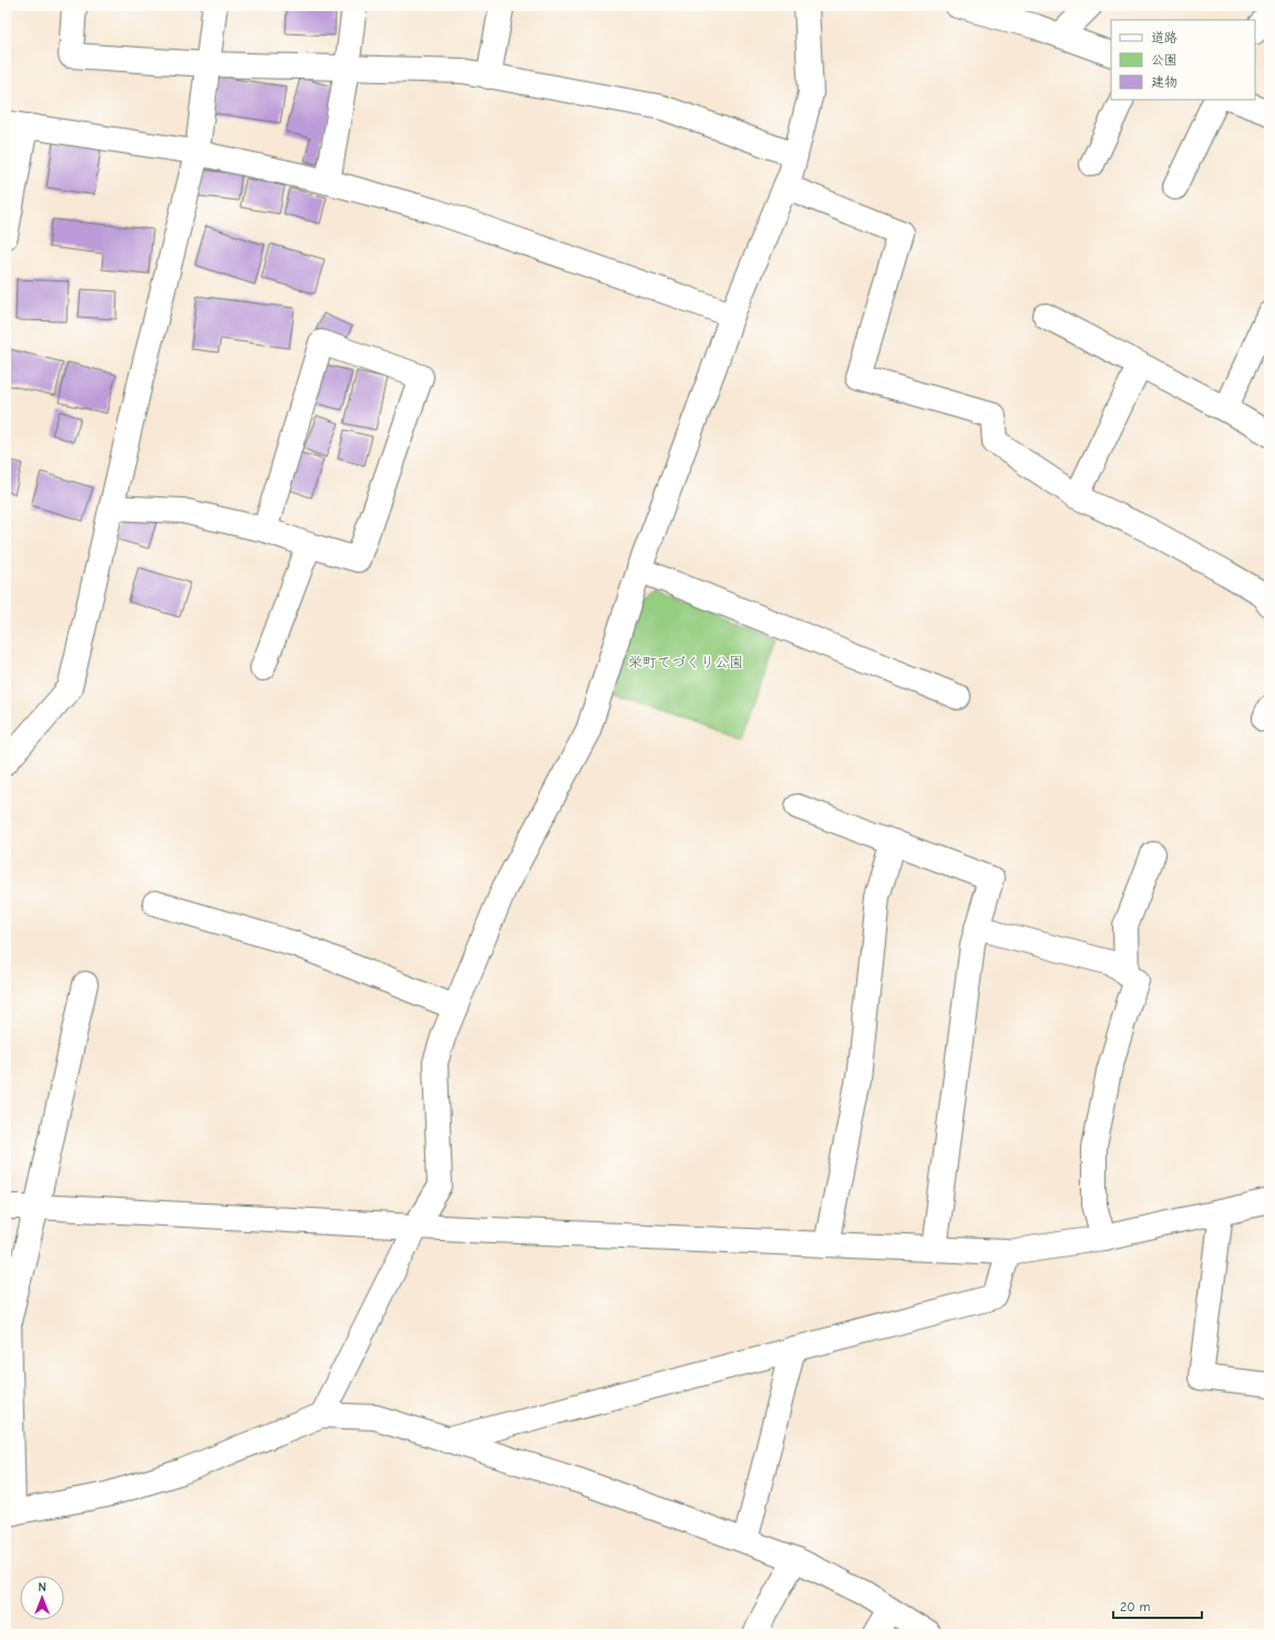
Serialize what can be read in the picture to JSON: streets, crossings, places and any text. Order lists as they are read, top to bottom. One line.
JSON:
{"parks":["栄町てづくり公園"],"legend":["道路","公園","建物"],"scale_bar":"20 m","north":"top"}
